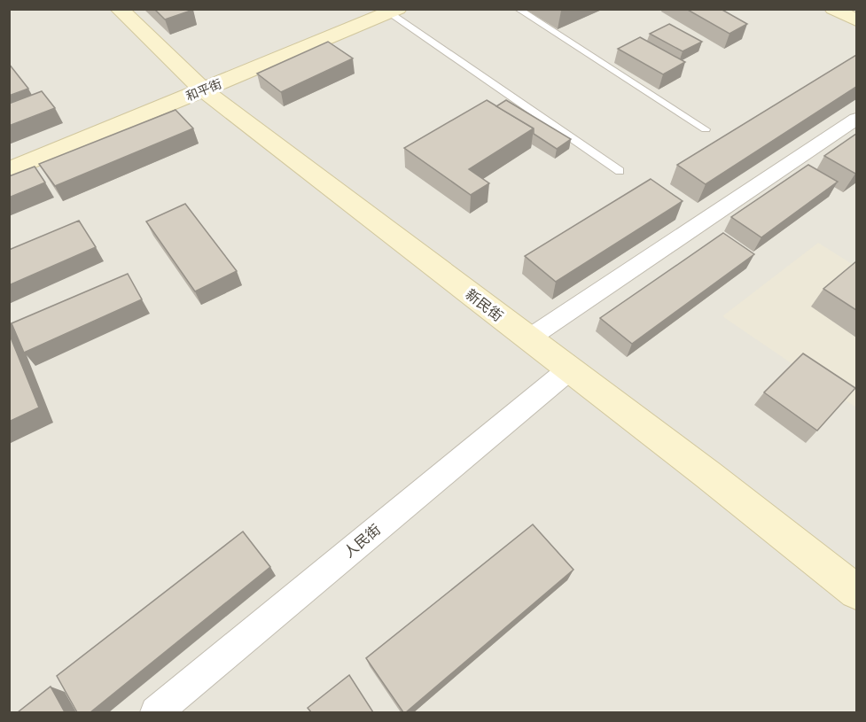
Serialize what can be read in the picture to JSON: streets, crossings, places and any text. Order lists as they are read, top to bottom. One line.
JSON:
{"streets":{"main road":["和平街","新民街"],"street":["人民街"]},"crossings":[["和平街","新民街"],["新民街","人民街"]]}
